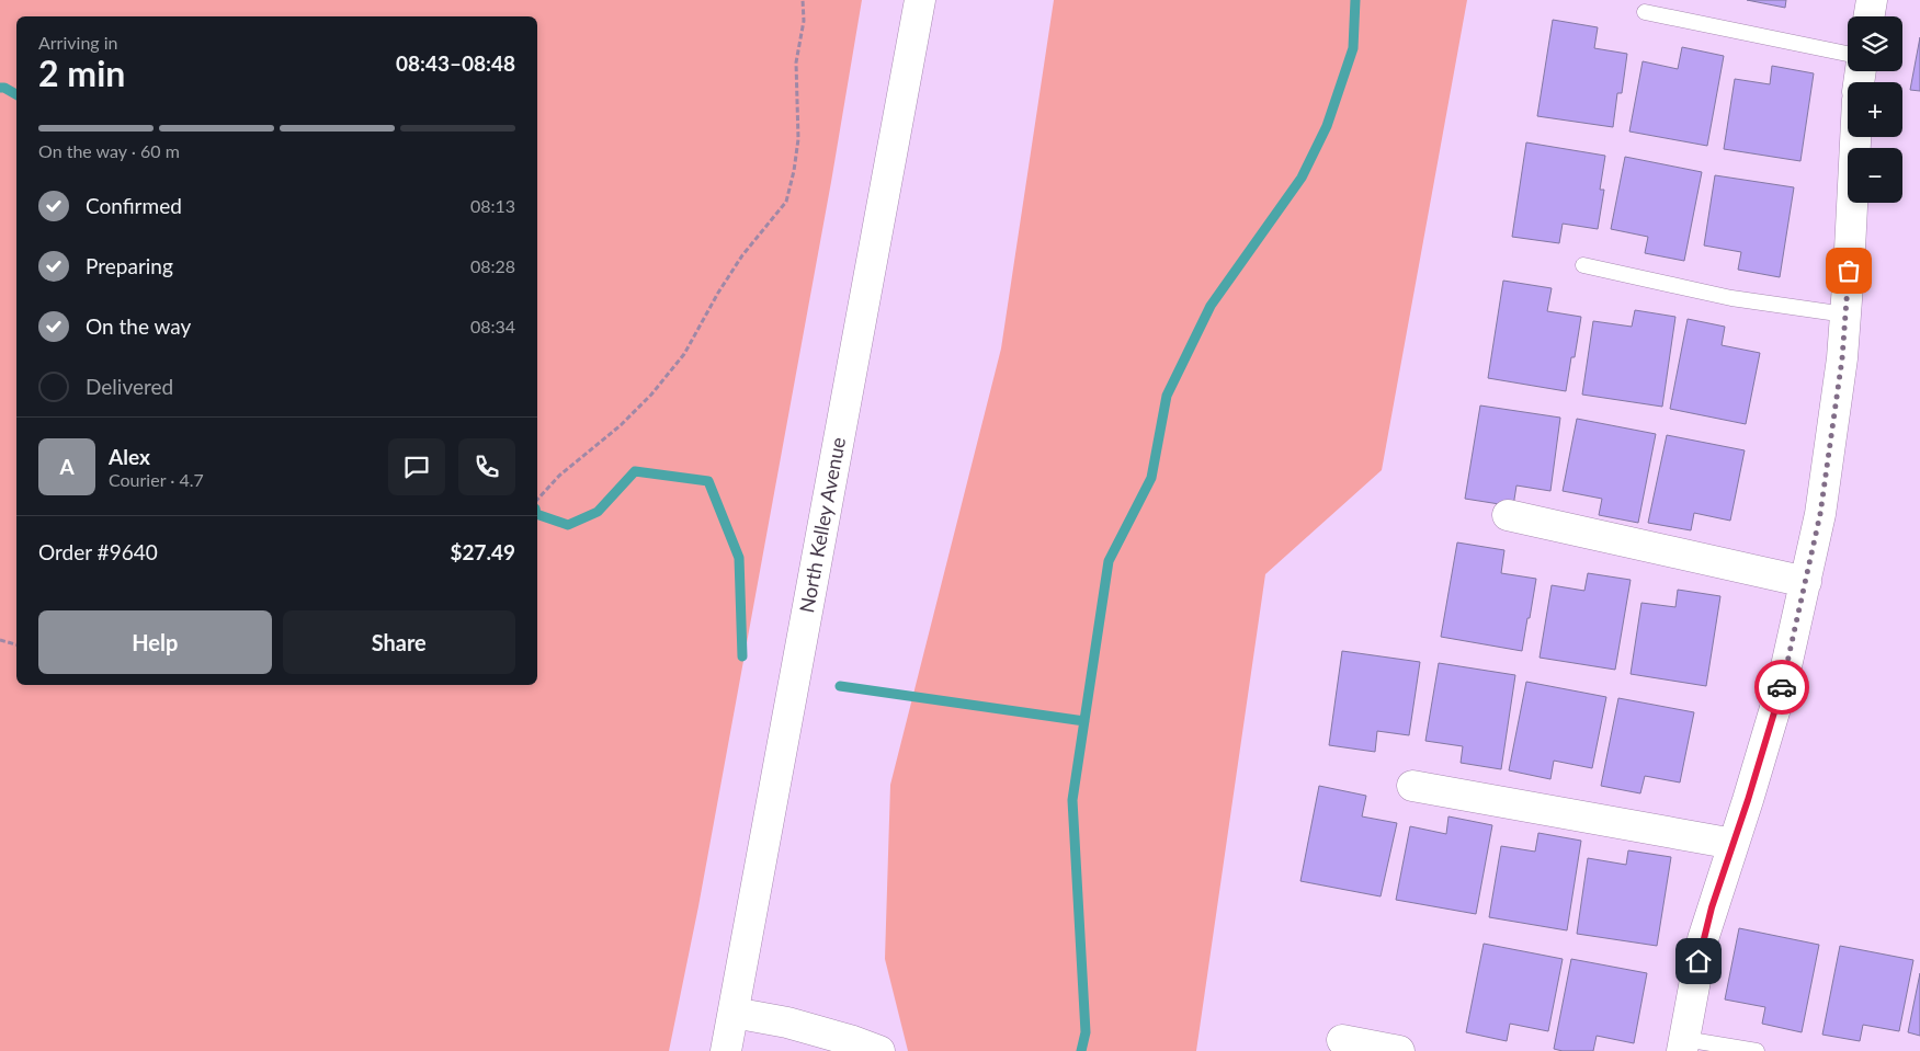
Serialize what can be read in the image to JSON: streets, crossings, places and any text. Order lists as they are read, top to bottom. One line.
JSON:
{"streets":{"street":["North Kelley Avenue"]},"page":{"map_buttons":["+","−"],"heading":["2 min","Arriving in","08:43–08:48"],"panel":["Alex","Courier · 4.7","Order #9640","$27.49"],"bar":"On the way · 60 m","list":[["Confirmed","08:13"],["Preparing","08:28"],["On the way","08:34"],"Delivered"],"round":"A","buttons":["Help","Share"]}}
